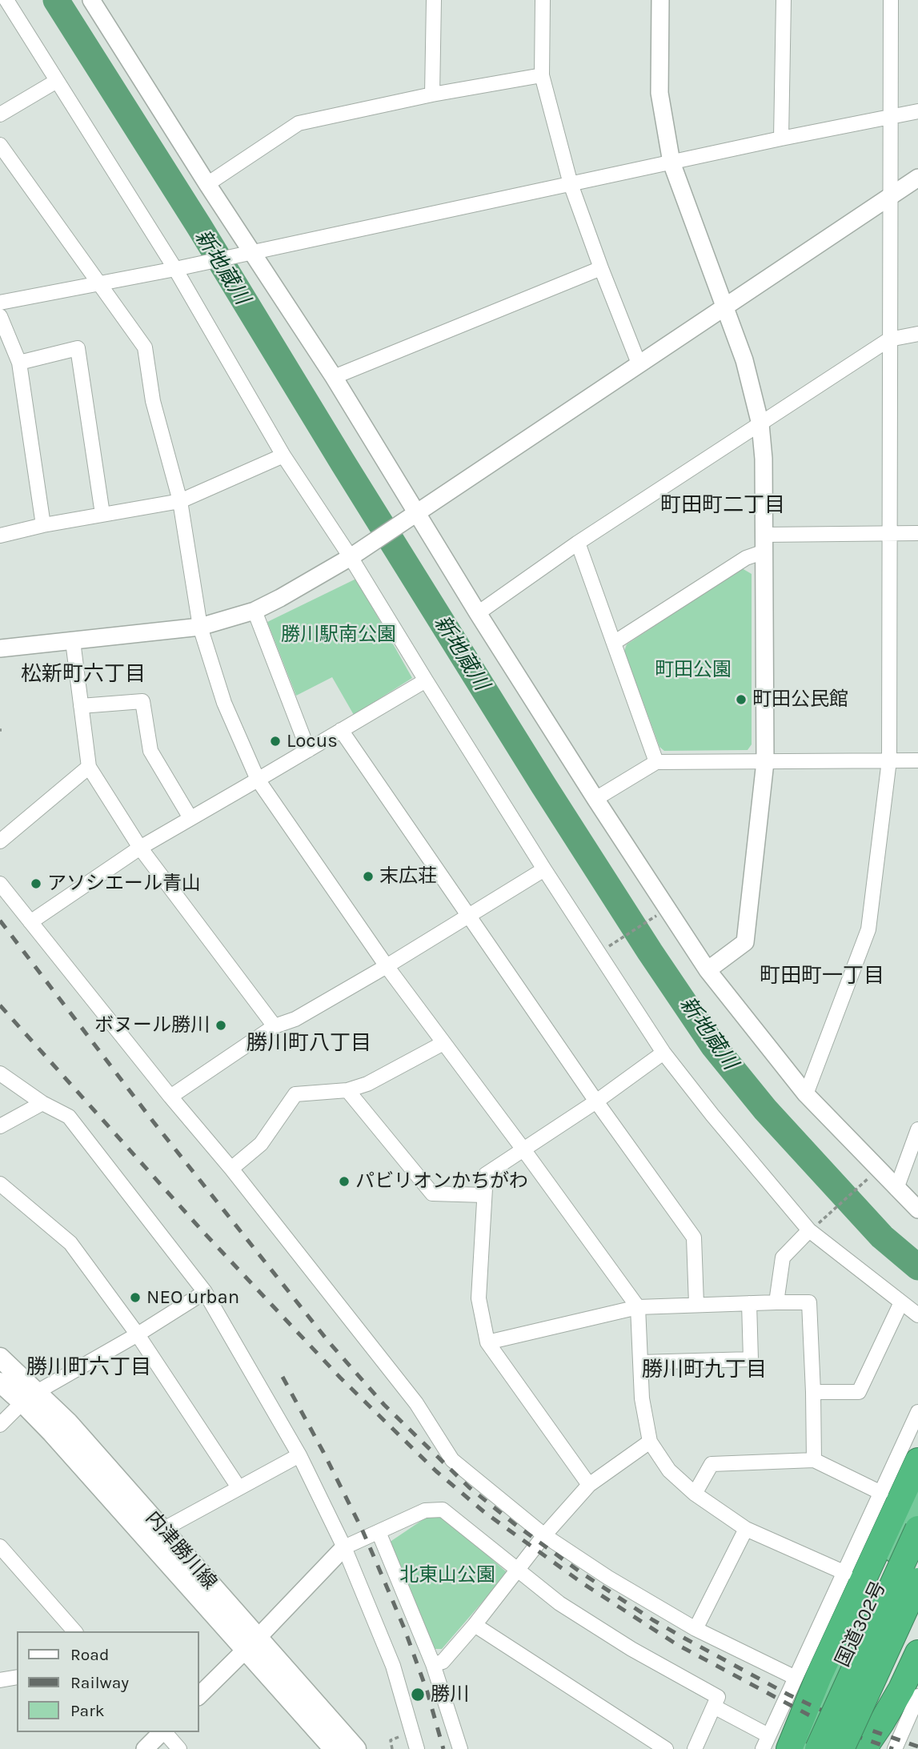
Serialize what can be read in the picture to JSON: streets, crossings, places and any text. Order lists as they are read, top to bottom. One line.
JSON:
{"streets":{"highway":["国道302号"],"main road":["内津勝川線"]},"districts":["町田町二丁目","松新町六丁目","町田町一丁目","勝川町八丁目","勝川町六丁目","勝川町九丁目"],"water":["新地蔵川"],"parks":["勝川駅南公園","町田公園","北東山公園"],"places":["町田公民館","Locus","末広荘","アソシエール青山","ボヌール勝川","パビリオンかちがわ","NEO urban","勝川"],"legend":["Road","Railway","Park"]}
